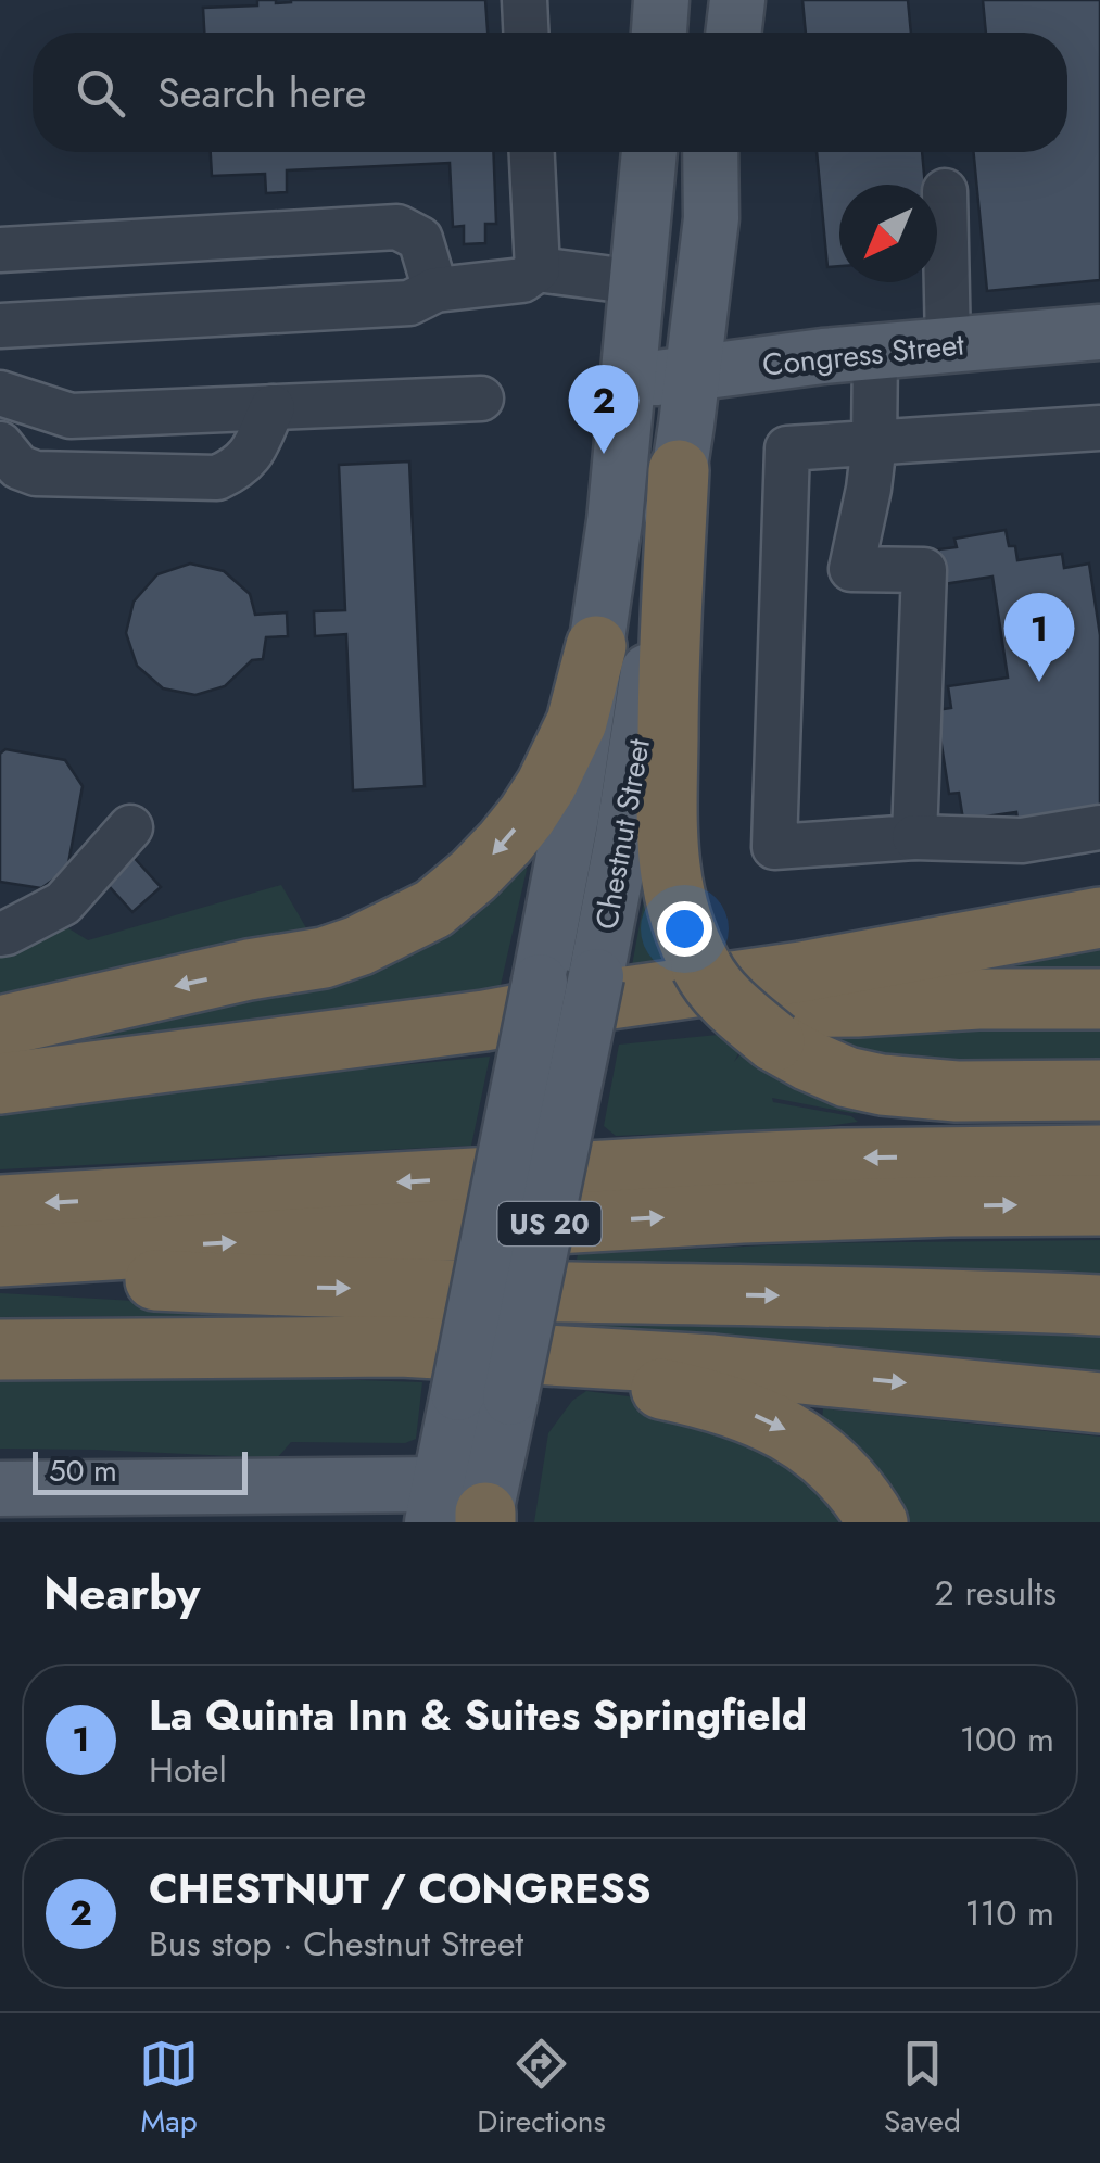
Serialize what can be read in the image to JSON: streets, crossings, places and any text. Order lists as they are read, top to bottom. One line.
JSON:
{"streets":{"highway":["US 20"],"main road":["Congress Street","Chestnut Street"]},"crossings":[["Congress Street","Chestnut Street"]],"scale_bar":"50 m","north":"bottom left","page":{"search":"Search here","pins":["2","1"],"scale":"50 m","heading":["Nearby","2 results"],"list":[{"mark":"1","name":"La Quinta Inn & Suites Springfield","note":"Hotel","value":"100 m"},{"mark":"2","name":"CHESTNUT / CONGRESS","note":"Bus stop · Chestnut Street","value":"110 m"}],"nav":["Map","Directions","Saved"]}}
